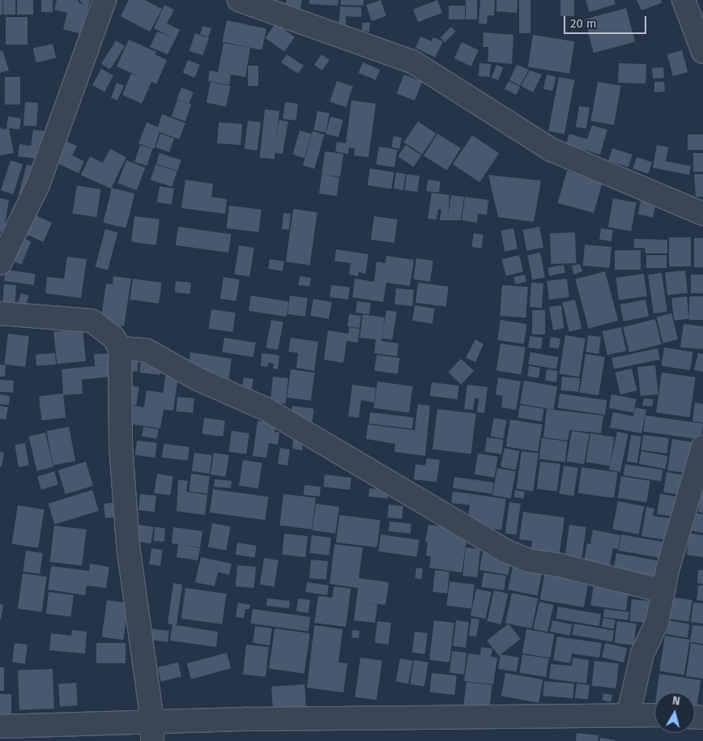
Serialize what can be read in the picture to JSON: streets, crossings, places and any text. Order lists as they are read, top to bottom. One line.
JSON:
{"scale_bar":"20 m","north":"top"}
